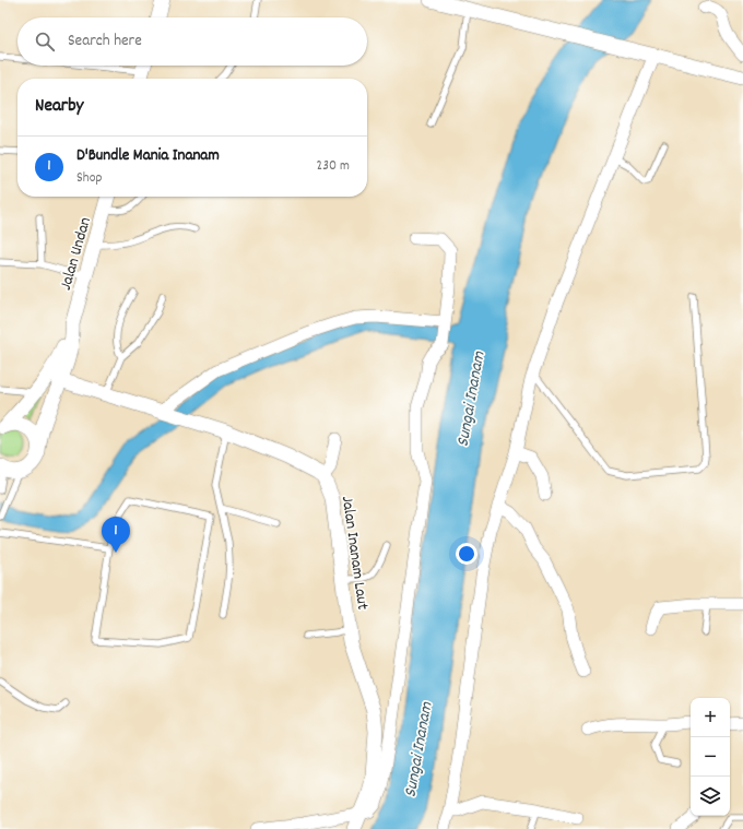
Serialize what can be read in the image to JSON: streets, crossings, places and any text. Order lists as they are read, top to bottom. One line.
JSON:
{"streets":{"street":["Jalan Undan","Jalan Inanam Laut"]},"water":["Sungai Inanam"],"page":{"search":"Search here","heading":"Nearby","list":[{"mark":"1","name":"D'Bundle Mania Inanam","note":"Shop","value":"230 m"}],"pins":"1","map_buttons":["+","−"]}}
